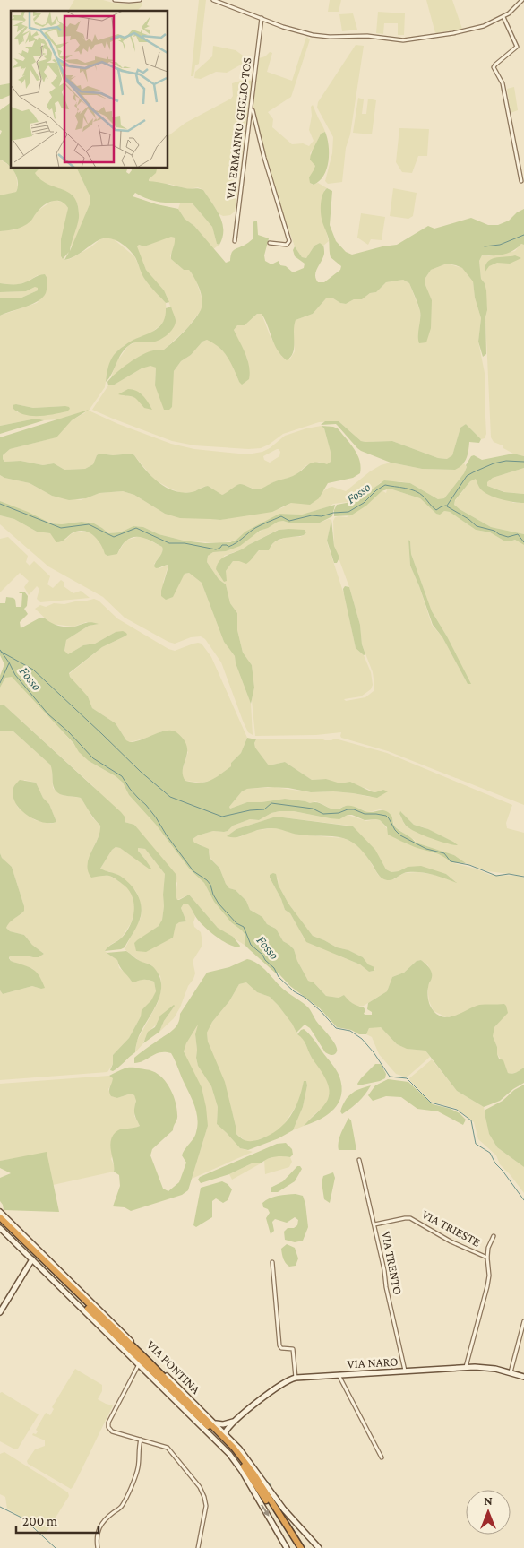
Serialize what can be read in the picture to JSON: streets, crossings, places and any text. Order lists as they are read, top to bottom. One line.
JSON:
{"streets":{"street":["VIA ERMANNO GIGLIO-TOS","VIA TRIESTE","VIA TRENTO","VIA NARO","VIA PONTINA"]},"crossings":[["VIA TRIESTE","VIA TRENTO"],["VIA TRIESTE","VIA NARO"],["VIA TRENTO","VIA NARO"],["VIA NARO","VIA PONTINA"]],"water":["Fosso"],"scale_bar":"200 m","north":"top"}
